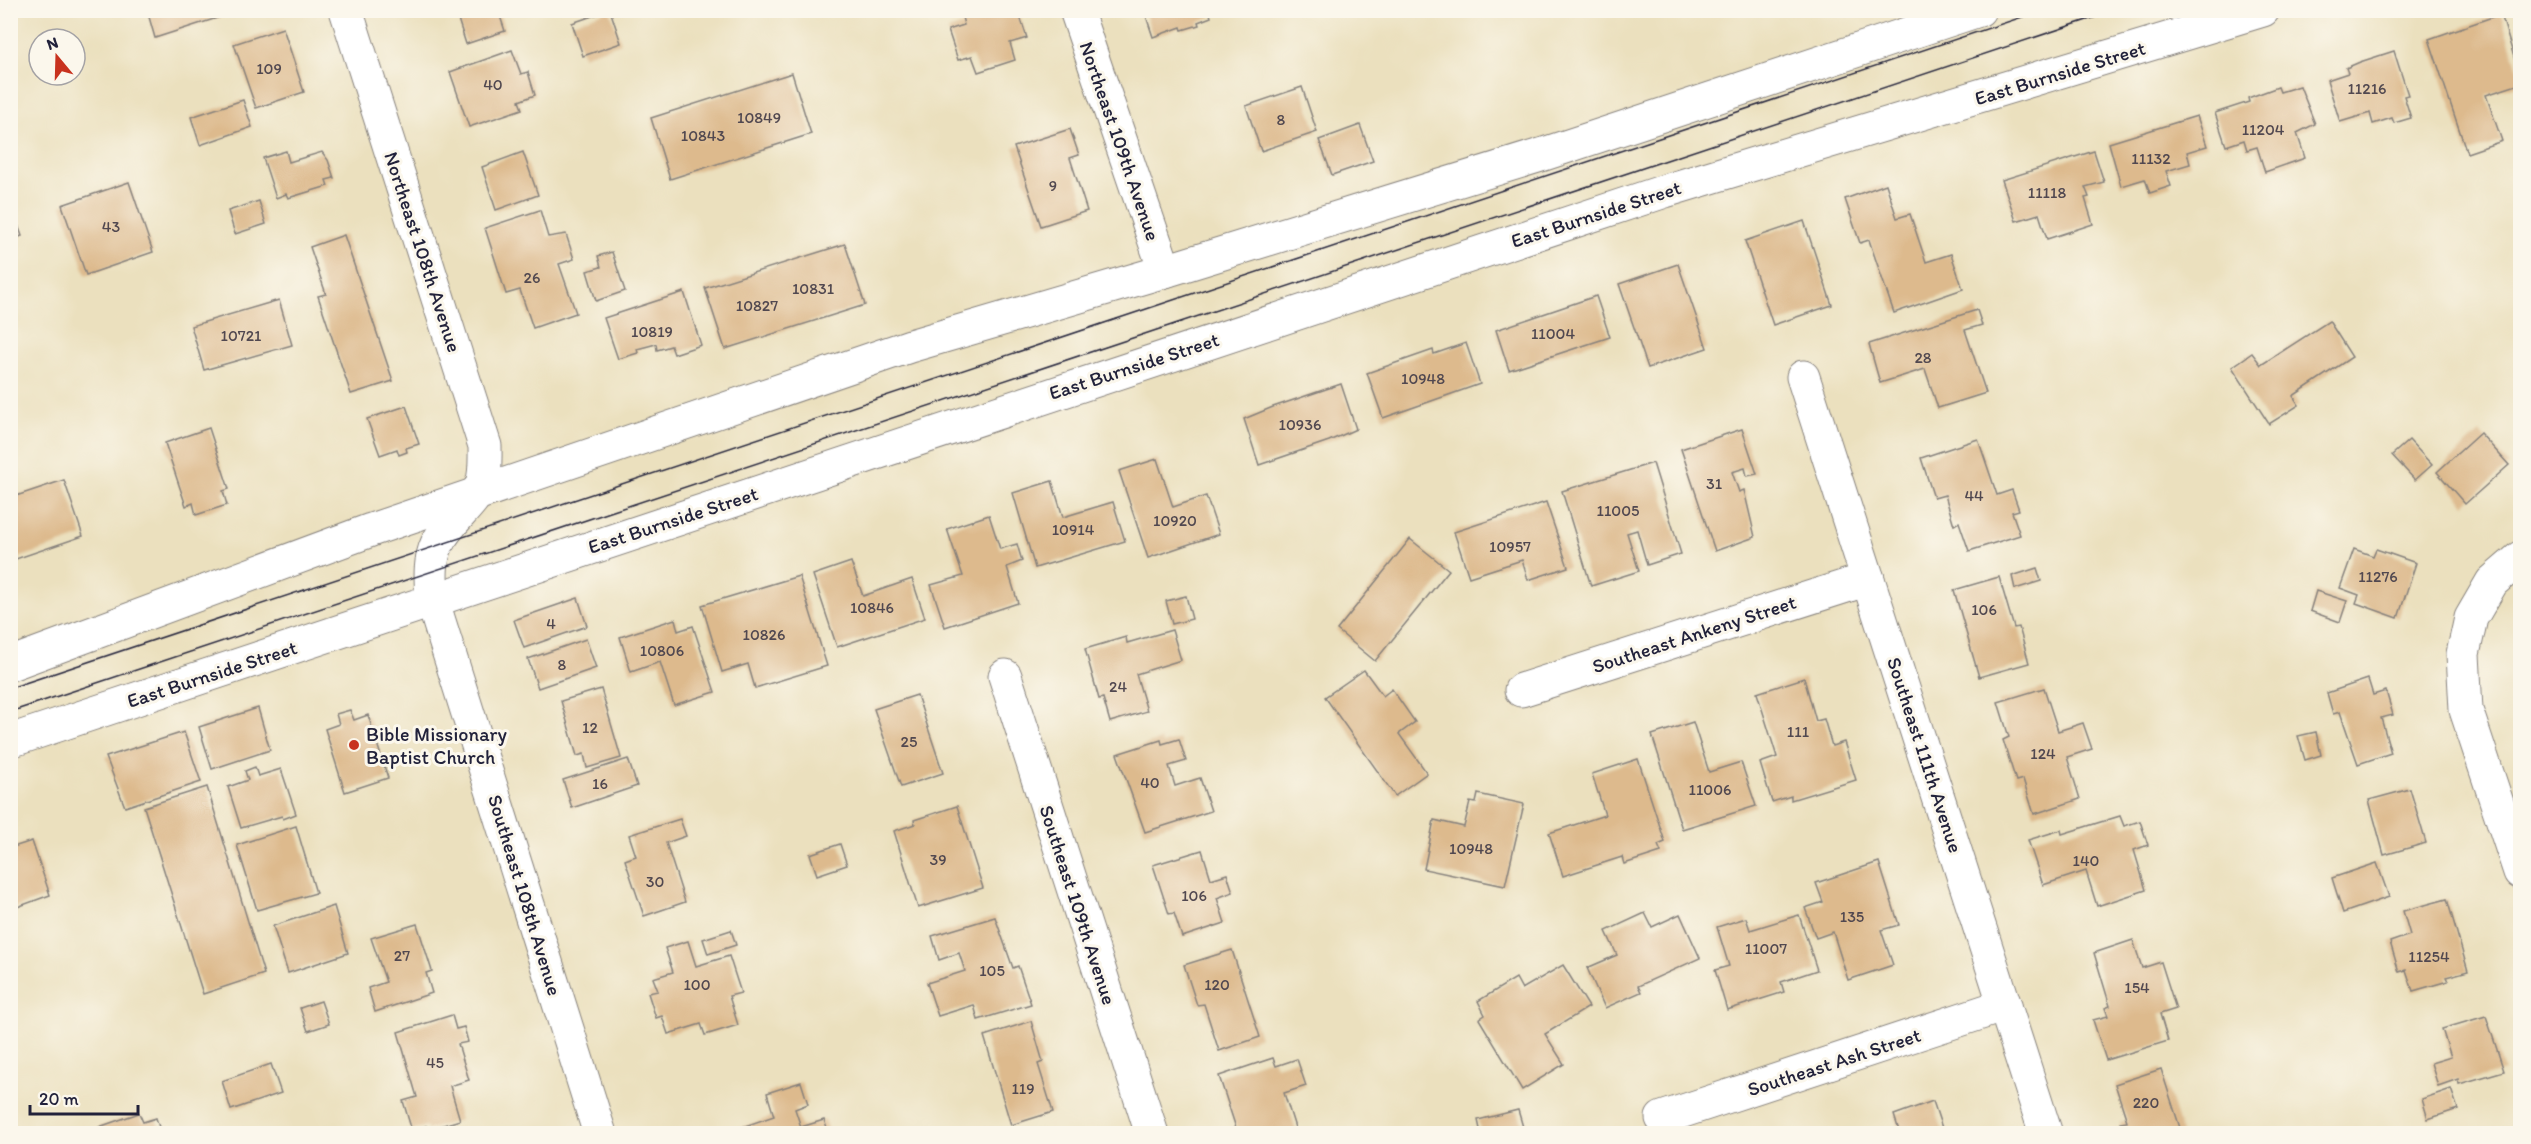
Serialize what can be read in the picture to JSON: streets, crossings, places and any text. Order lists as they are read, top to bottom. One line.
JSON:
{"streets":{"street":["East Burnside Street","Northeast 109th Avenue","Northeast 108th Avenue","Southeast Ankeny Street","Southeast 111th Avenue","Southeast 108th Avenue","Southeast 109th Avenue","Southeast Ash Street"]},"crossings":[["East Burnside Street","Southeast 108th Avenue"],["Northeast 108th Avenue","Southeast 108th Avenue"],["Southeast Ankeny Street","Southeast 111th Avenue"],["Southeast 111th Avenue","Southeast Ash Street"]],"places":["Bible Missionary Baptist Church"],"house_numbers":["109","40","11216","10849","8","11204","10843","11132","9","11118","43","26","10831","10827","10819","11004","10721","28","10948","10936","31","44","11005","10920","10914","10957","11276","10846","106","4","10826","10806","8","24","12","111","25","124","40","16","11006","10948","39","140","30","106","135","11007","27","11254","105","100","120","154","45","119","220"],"scale_bar":"20 m","north":"top"}
